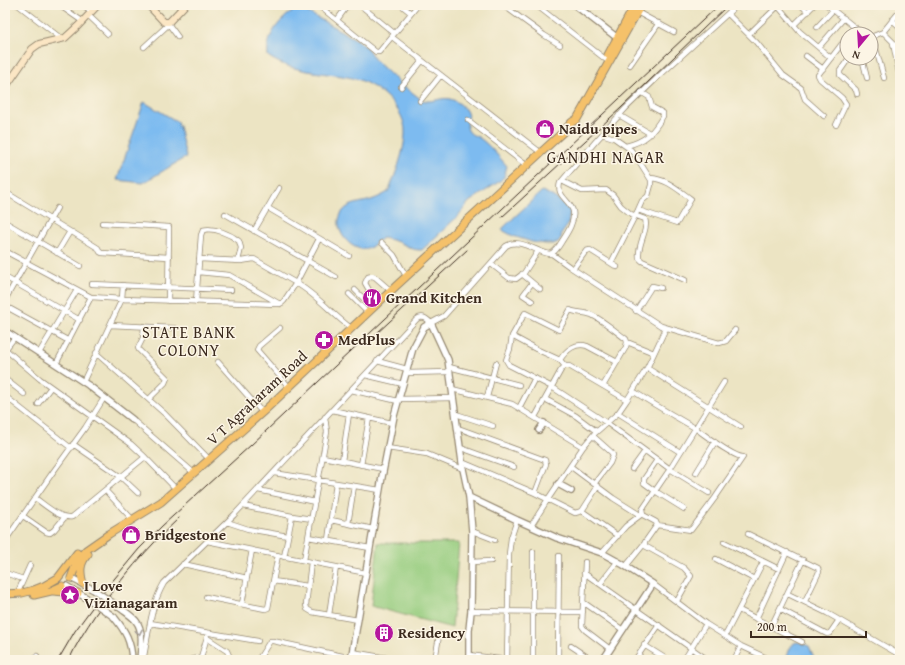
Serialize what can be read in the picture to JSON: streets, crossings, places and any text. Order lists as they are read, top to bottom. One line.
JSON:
{"streets":{"main road":["V T Agraharam Road"]},"districts":["GANDHI NAGAR","STATE BANK COLONY"],"places":{"shop":["Naidu pipes","Bridgestone"],"restaurant":["Grand Kitchen"],"pharmacy":["MedPlus"],"place":["I Love Vizianagaram"],"building":["Residency"]},"scale_bar":"200 m","north":"bottom"}
